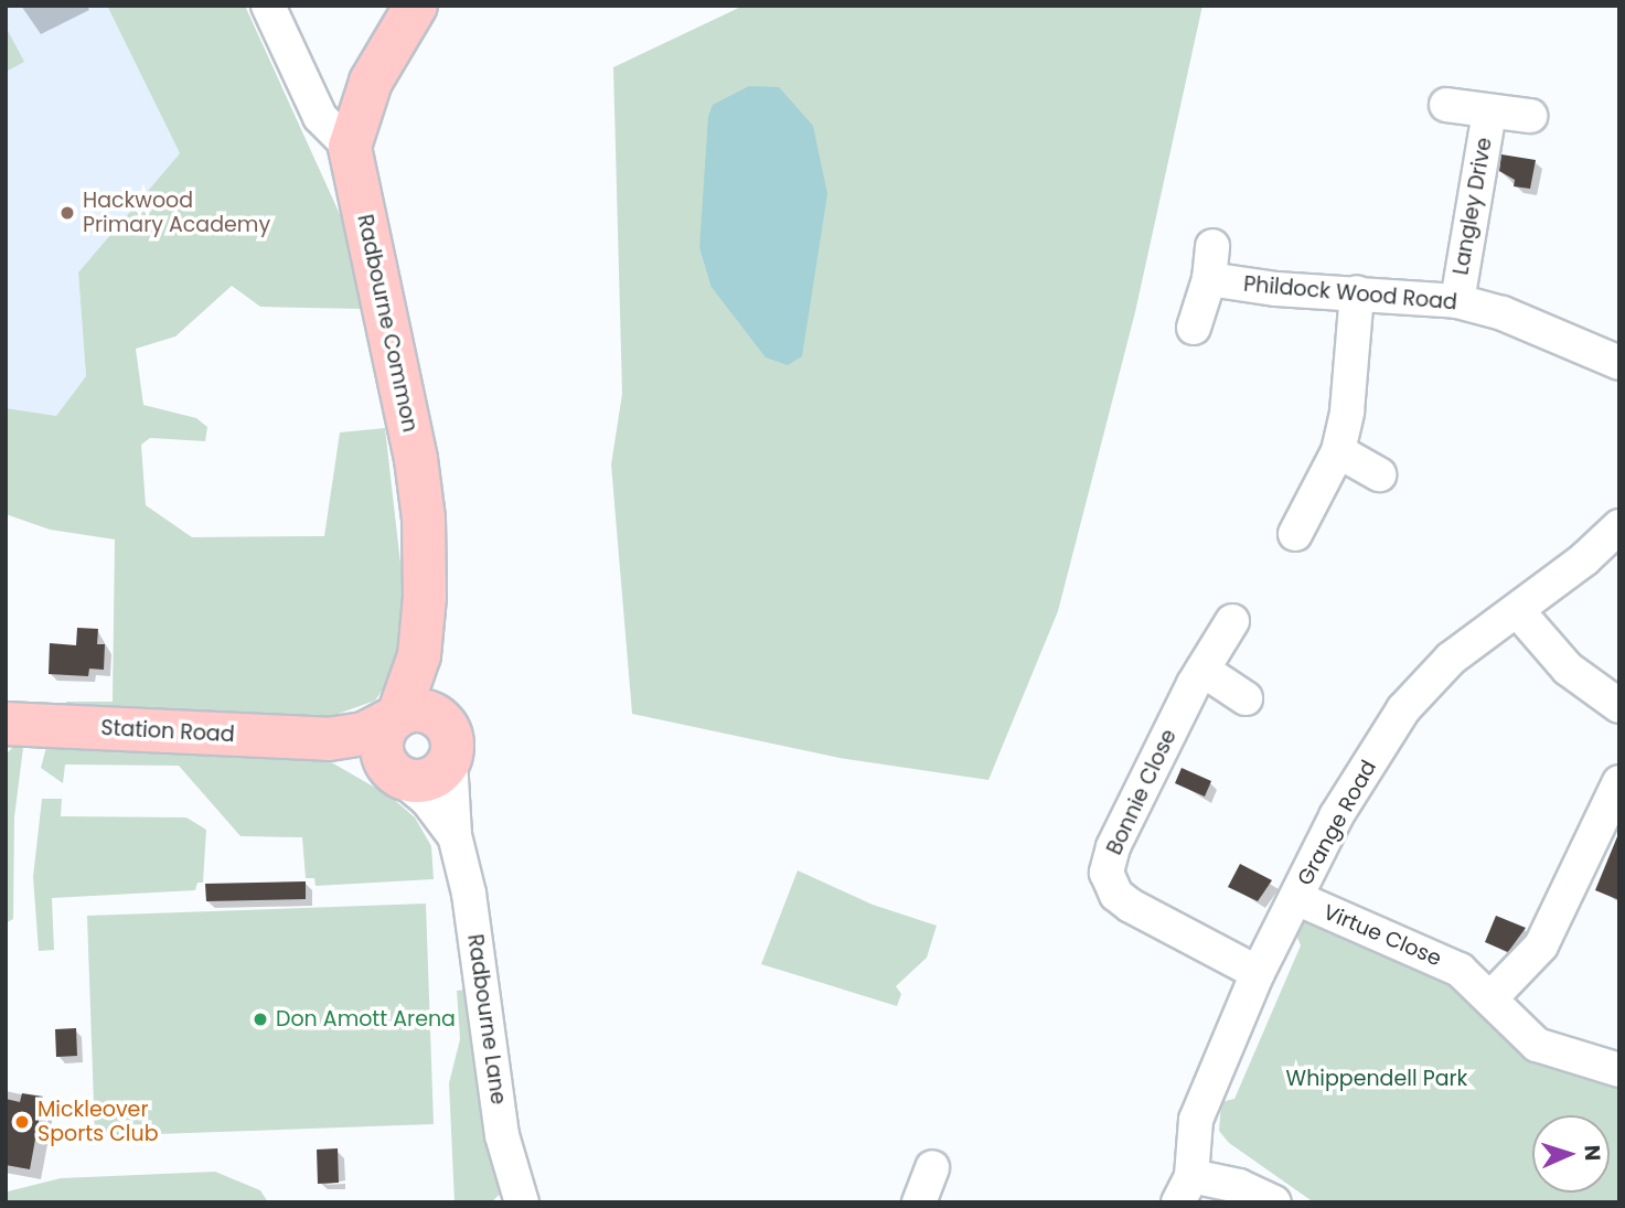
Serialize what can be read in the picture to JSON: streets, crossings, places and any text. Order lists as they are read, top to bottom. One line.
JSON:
{"streets":{"main road":["Radbourne Common","Station Road"],"street":["Langley Drive","Phildock Wood Road","Bonnie Close","Grange Road","Virtue Close","Radbourne Lane"]},"crossings":[["Langley Drive","Phildock Wood Road"],["Radbourne Common","Station Road"],["Radbourne Common","Radbourne Lane"],["Station Road","Radbourne Lane"],["Bonnie Close","Grange Road"],["Grange Road","Virtue Close"]],"parks":["Whippendell Park"],"places":["Hackwood Primary Academy","Don Amott Arena","Mickleover Sports Club"],"north":"right"}
